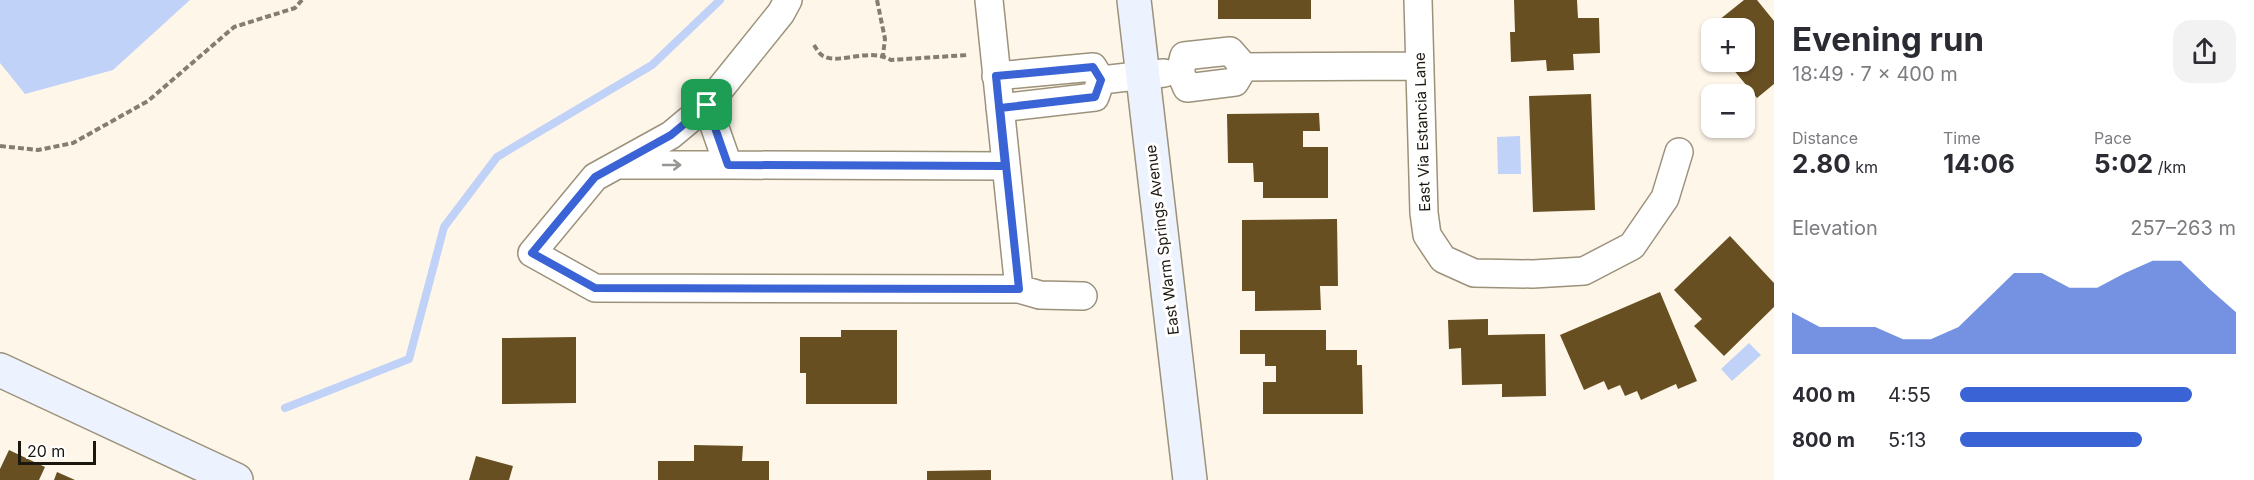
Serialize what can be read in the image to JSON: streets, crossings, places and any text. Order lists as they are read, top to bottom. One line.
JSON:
{"streets":{"street":["East Via Estancia Lane","East Warm Springs Avenue"]},"scale_bar":"20 m","page":{"heading":["Evening run","18:49 · 7 × 400 m"],"map_buttons":["+","−"],"stats":[["Distance","2.80 km"],["Time","14:06"],["Pace","5:02 /km"]],"chart":["Elevation","257–263 m"],"list":[{"name":"400 m","note":"4:55"},{"name":"800 m","note":"5:13"}],"scale":"20 m"}}
